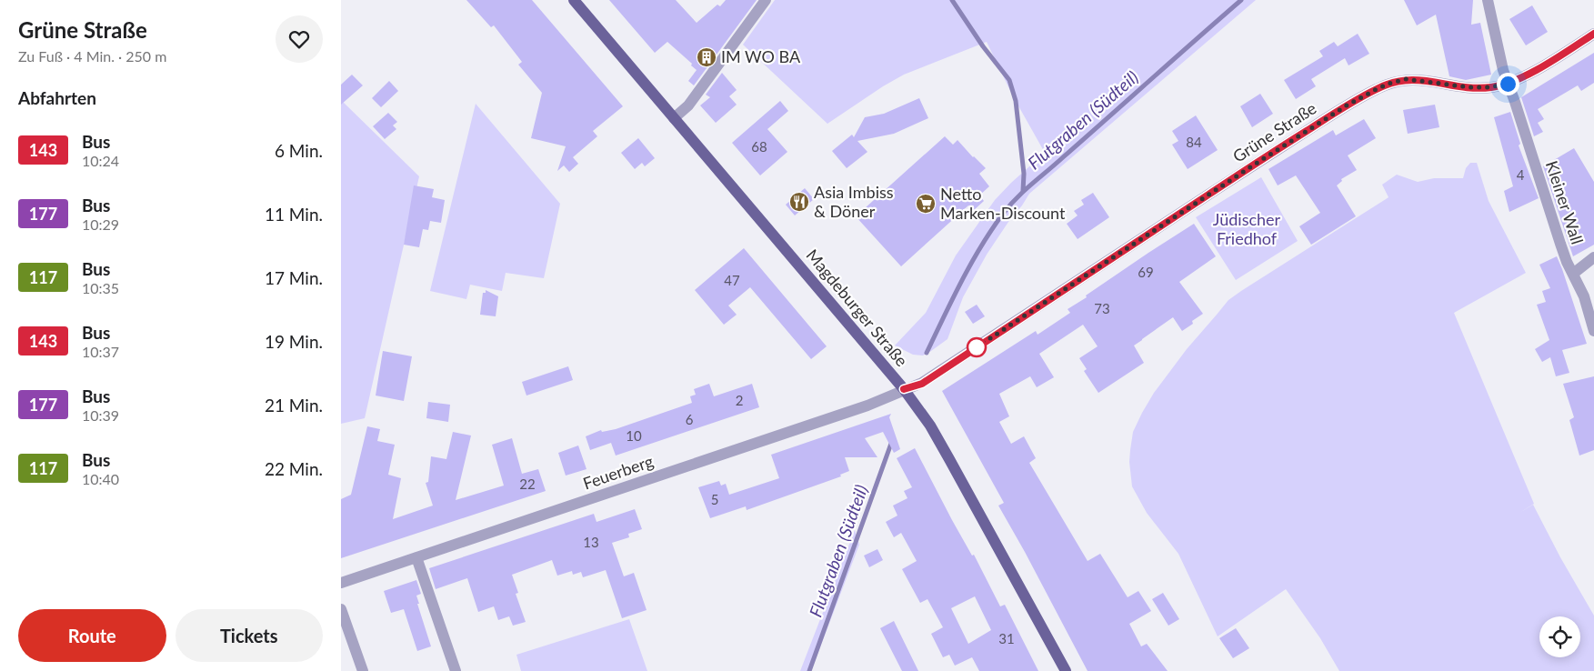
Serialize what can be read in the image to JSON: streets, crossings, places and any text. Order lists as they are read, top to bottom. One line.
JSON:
{"streets":{"main road":["Magdeburger Straße"],"street":["Grüne Straße","Kleiner Wall","Feuerberg"]},"crossings":[["Grüne Straße","Kleiner Wall"],["Grüne Straße","Magdeburger Straße"],["Grüne Straße","Feuerberg"],["Magdeburger Straße","Feuerberg"]],"water":["Flutgraben (Südteil)"],"parks":["Jüdischer Friedhof"],"places":{"building":["IM WO BA"],"restaurant":["Asia Imbiss & Döner"],"supermarket":["Netto Marken-Discount"]},"lines":["bus line 143"],"house_numbers":["84","68","4","69","47","73","2","6","10","22","5","13","31"],"page":{"heading":[["Grüne Straße","Zu Fuß · 4 Min. · 250 m"],"Abfahrten"],"list":[{"mark":"143","name":"Bus","note":"10:24","value":"6 Min."},{"mark":"177","name":"Bus","note":"10:29","value":"11 Min."},{"mark":"117","name":"Bus","note":"10:35","value":"17 Min."},{"mark":"143","name":"Bus","note":"10:37","value":"19 Min."},{"mark":"177","name":"Bus","note":"10:39","value":"21 Min."},{"mark":"117","name":"Bus","note":"10:40","value":"22 Min."}],"buttons":["Route","Tickets"]}}
